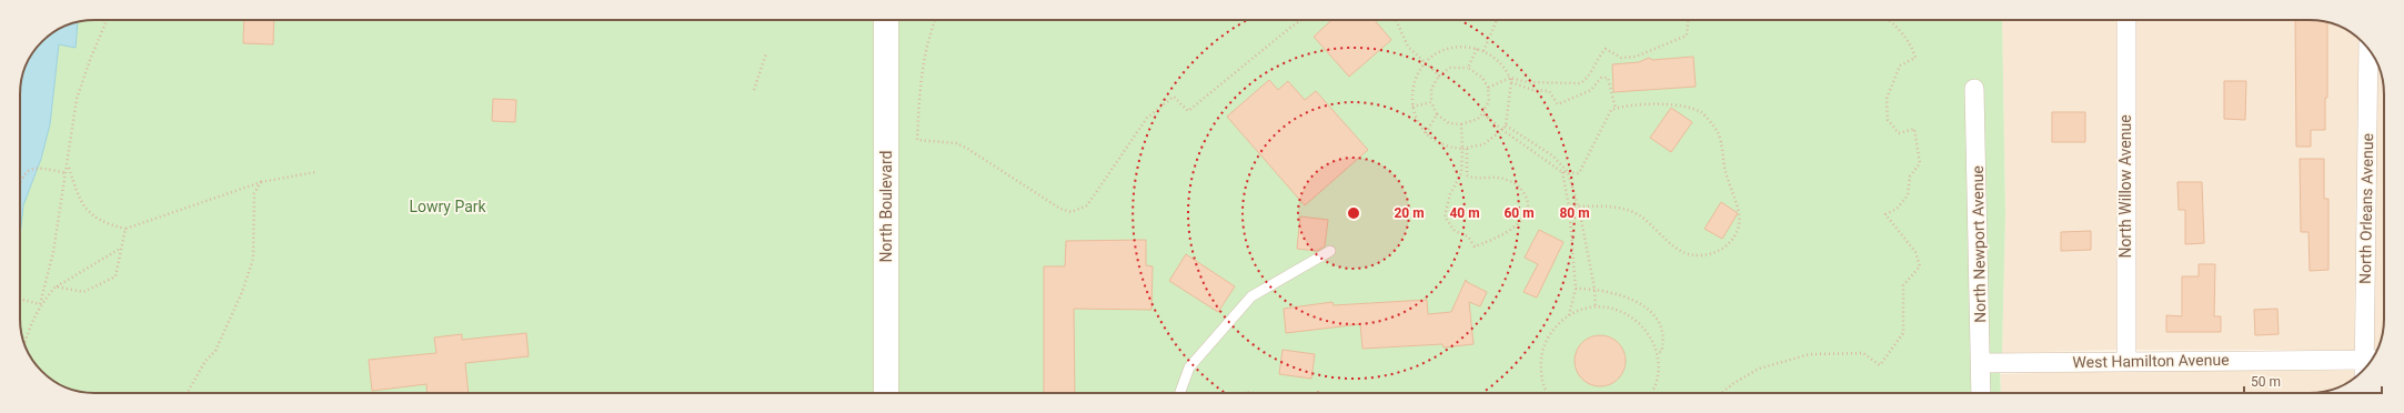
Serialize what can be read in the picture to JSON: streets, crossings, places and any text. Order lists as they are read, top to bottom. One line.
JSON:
{"streets":{"street":["North Willow Avenue","North Boulevard","North Orleans Avenue","North Newport Avenue","West Hamilton Avenue"]},"crossings":[["North Willow Avenue","West Hamilton Avenue"],["North Orleans Avenue","West Hamilton Avenue"],["North Newport Avenue","West Hamilton Avenue"]],"parks":["Lowry Park"],"scale_bar":"50 m","rings":["20 m","40 m","60 m","80 m"]}
